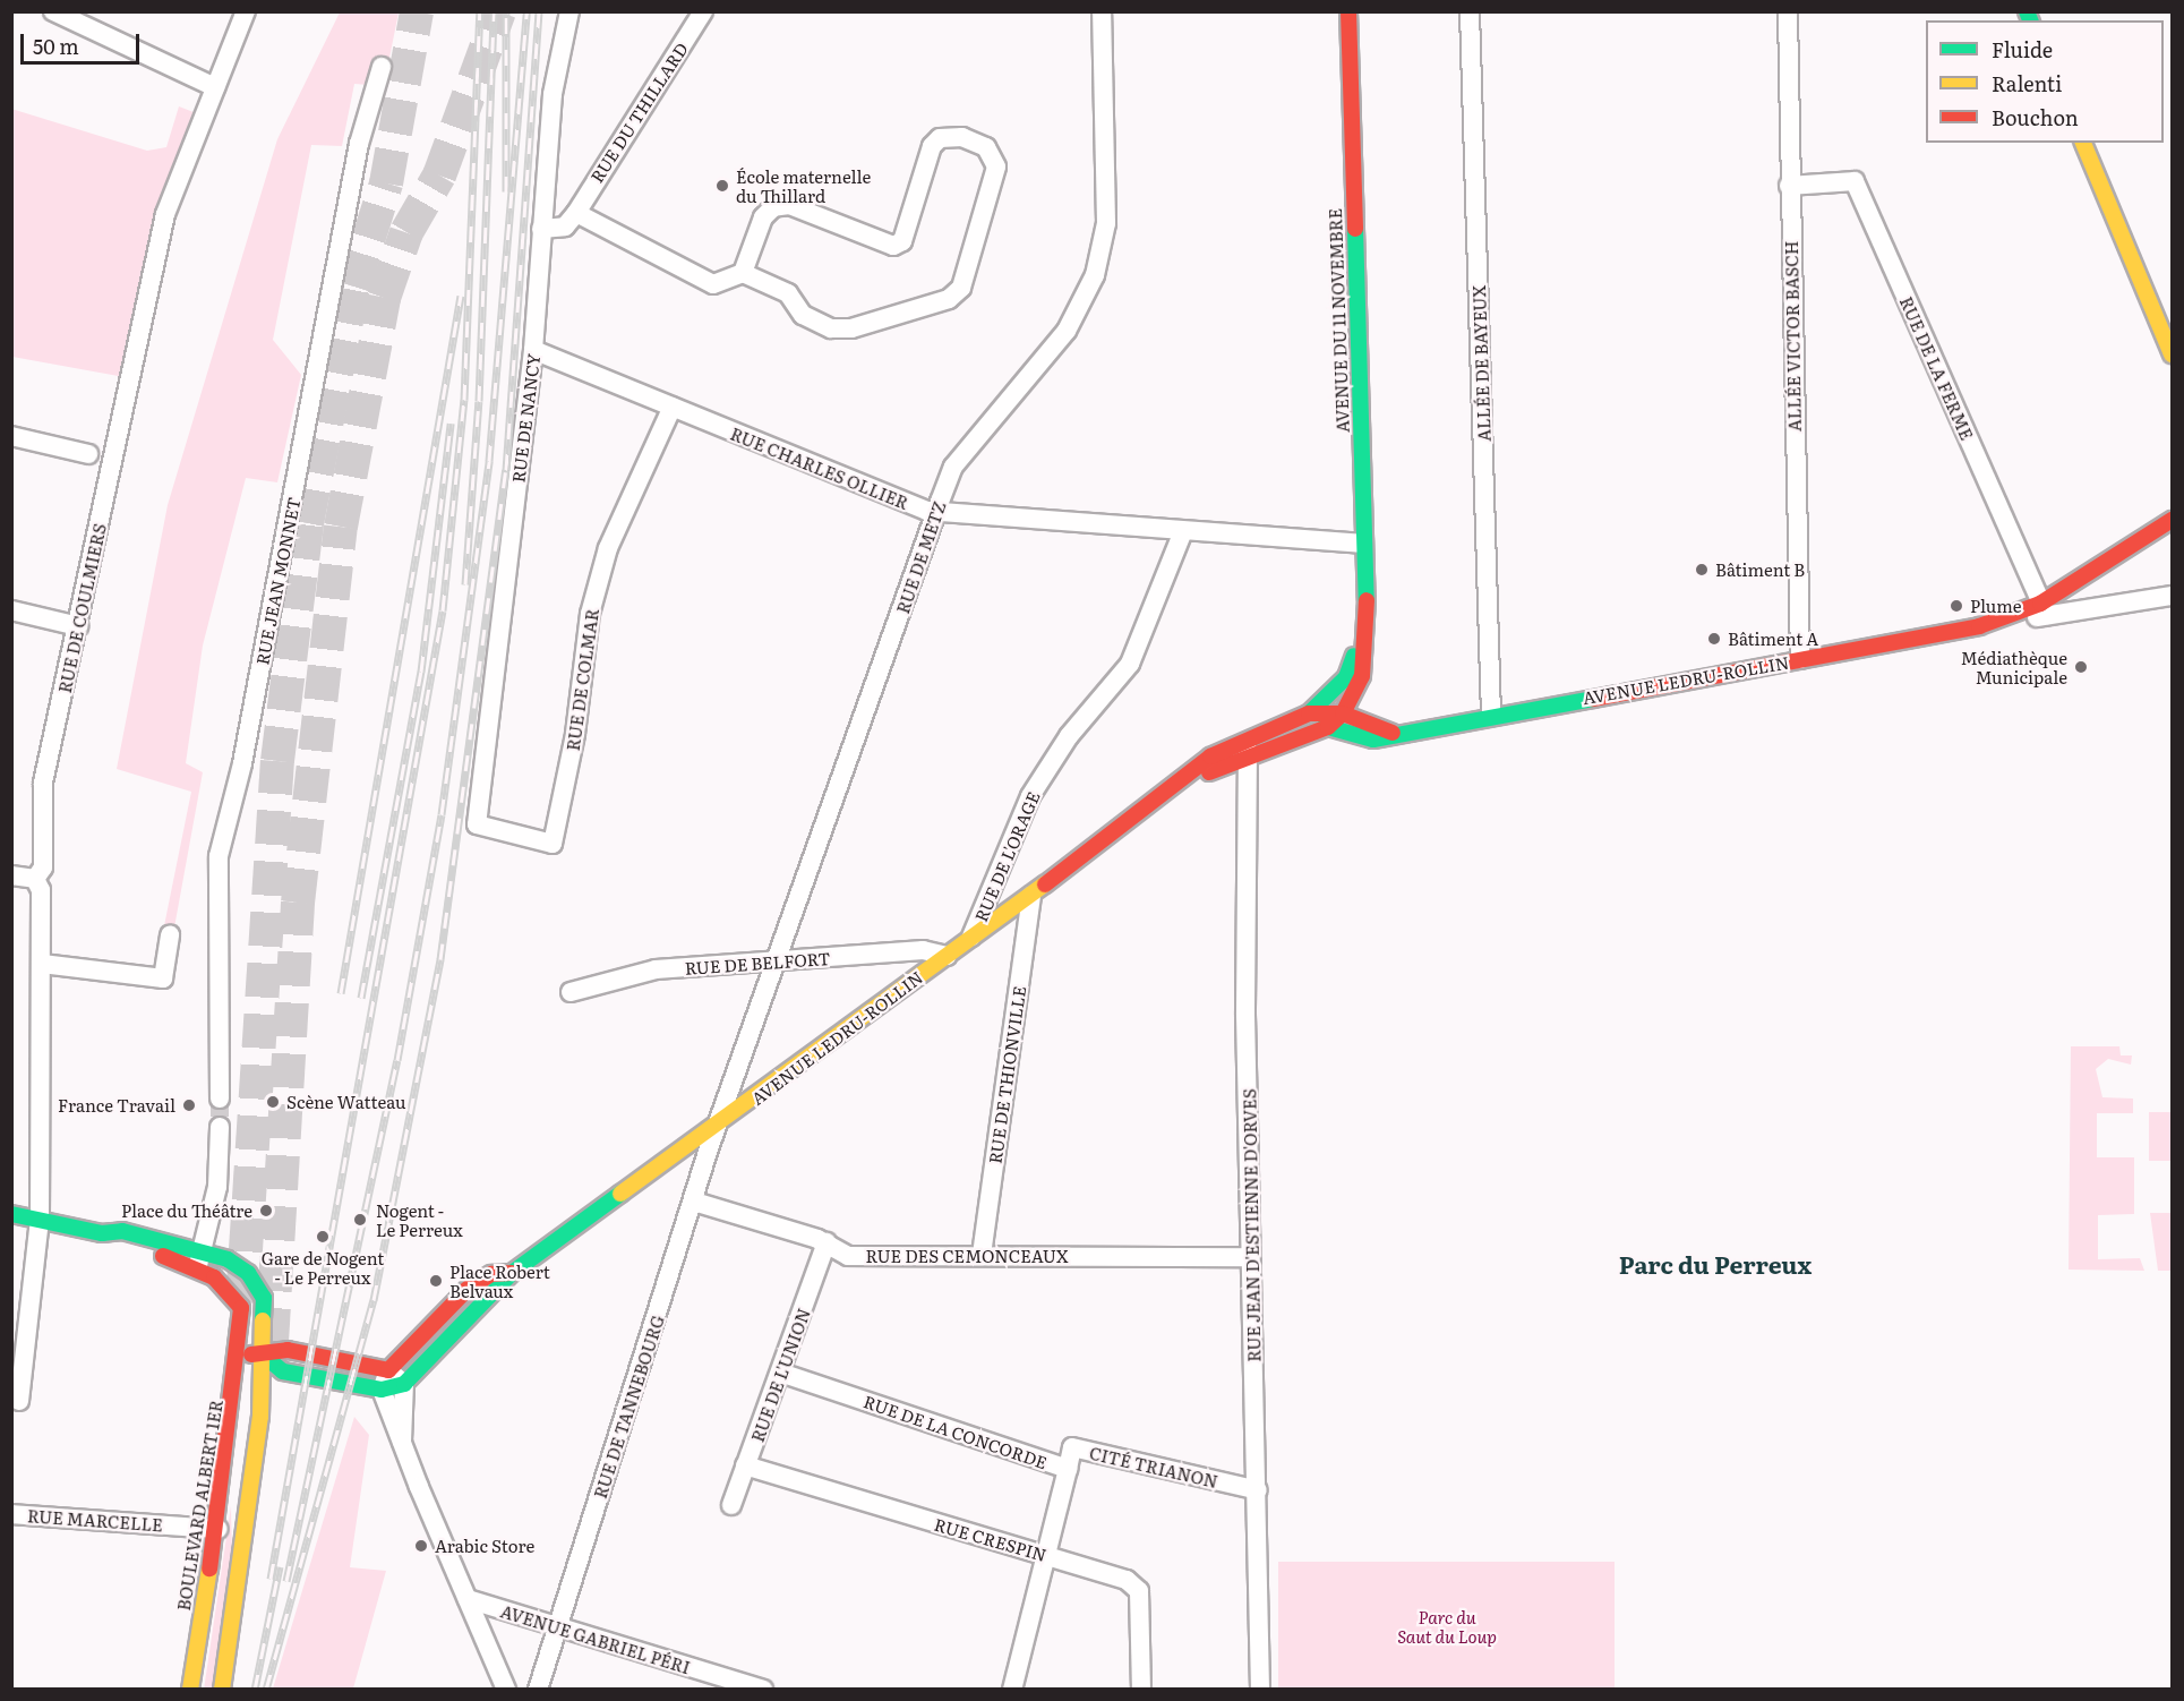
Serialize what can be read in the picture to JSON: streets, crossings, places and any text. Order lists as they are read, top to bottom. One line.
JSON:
{"streets":{"street":["RUE DU THILLARD","AVENUE DU 11 NOVEMBRE","ALLÉE VICTOR BASCH","ALLÉE DE BAYEUX","RUE DE LA FERME","RUE DE NANCY","RUE CHARLES OLLIER","RUE DE METZ","RUE JEAN MONNET","RUE DE COULMIERS","RUE DE COLMAR","AVENUE LEDRU-ROLLIN","RUE DE L'ORAGE","RUE DE BELFORT","RUE DE THIONVILLE","RUE JEAN D'ESTIENNE D'ORVES","RUE DES CEMONCEAUX","RUE DE L'UNION","RUE DE TANNEBOURG","RUE DE LA CONCORDE","CITÉ TRIANON","BOULEVARD ALBERT 1ER","RUE MARCELLE","RUE CRESPIN","AVENUE GABRIEL PÉRI"]},"crossings":[["AVENUE DU 11 NOVEMBRE","RUE CHARLES OLLIER"],["AVENUE DU 11 NOVEMBRE","AVENUE LEDRU-ROLLIN"],["ALLÉE VICTOR BASCH","RUE DE LA FERME"],["ALLÉE VICTOR BASCH","AVENUE LEDRU-ROLLIN"],["ALLÉE DE BAYEUX","AVENUE LEDRU-ROLLIN"],["RUE DE LA FERME","AVENUE LEDRU-ROLLIN"],["RUE DE NANCY","RUE CHARLES OLLIER"],["RUE DE NANCY","RUE DE COLMAR"],["RUE CHARLES OLLIER","RUE DE METZ"],["RUE CHARLES OLLIER","RUE DE COLMAR"],["RUE CHARLES OLLIER","RUE DE L'ORAGE"],["RUE DE METZ","AVENUE LEDRU-ROLLIN"],["RUE DE METZ","RUE DE BELFORT"],["RUE DE METZ","RUE DE TANNEBOURG"],["AVENUE LEDRU-ROLLIN","RUE DE L'ORAGE"],["AVENUE LEDRU-ROLLIN","RUE DE BELFORT"],["AVENUE LEDRU-ROLLIN","RUE DE THIONVILLE"],["AVENUE LEDRU-ROLLIN","RUE JEAN D'ESTIENNE D'ORVES"],["AVENUE LEDRU-ROLLIN","RUE DE TANNEBOURG"],["RUE DE THIONVILLE","RUE DES CEMONCEAUX"],["RUE JEAN D'ESTIENNE D'ORVES","RUE DES CEMONCEAUX"],["RUE JEAN D'ESTIENNE D'ORVES","CITÉ TRIANON"],["RUE DES CEMONCEAUX","RUE DE L'UNION"],["RUE DES CEMONCEAUX","RUE DE TANNEBOURG"],["RUE DE L'UNION","RUE DE LA CONCORDE"],["RUE DE L'UNION","RUE CRESPIN"],["RUE DE TANNEBOURG","AVENUE GABRIEL PÉRI"],["RUE DE LA CONCORDE","CITÉ TRIANON"],["RUE DE LA CONCORDE","RUE CRESPIN"],["BOULEVARD ALBERT 1ER","RUE MARCELLE"]],"districts":["Parc du Perreux"],"parks":["Parc du Saut du Loup"],"places":["École maternelle du Thillard","Bâtiment B","Plume","Bâtiment A","Médiathèque Municipale","Scène Watteau","France Travail","Place du Théâtre","Nogent - Le Perreux","Gare de Nogent - Le Perreux","Place Robert Belvaux","Arabic Store"],"legend":["Fluide","Ralenti","Bouchon"],"scale_bar":"50 m"}
